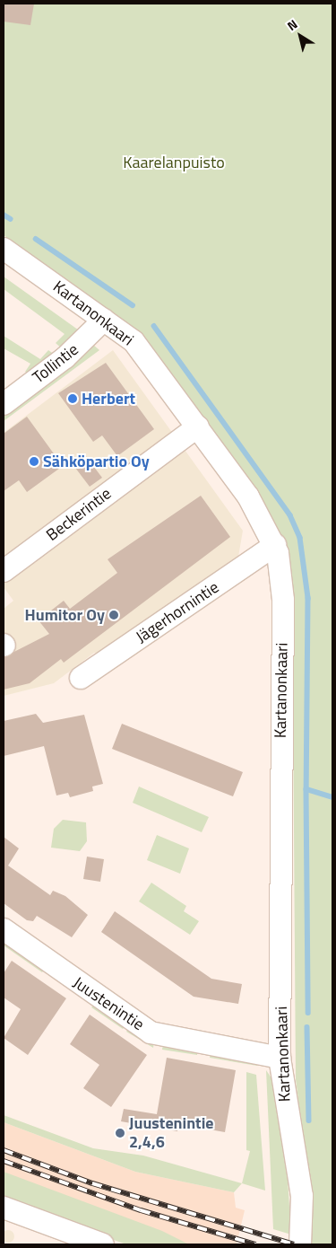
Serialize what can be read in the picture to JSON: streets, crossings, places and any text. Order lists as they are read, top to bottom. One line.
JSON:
{"streets":{"street":["Kartanonkaari","Tollintie","Beckerintie","Jägerhornintie","Juustenintie"]},"crossings":[["Kartanonkaari","Tollintie"],["Kartanonkaari","Beckerintie"],["Kartanonkaari","Jägerhornintie"],["Kartanonkaari","Juustenintie"]],"parks":["Kaarelanpuisto"],"places":["Herbert","Sähköpartio Oy","Humitor Oy","Juustenintie 2,4,6"],"north":"top left"}
